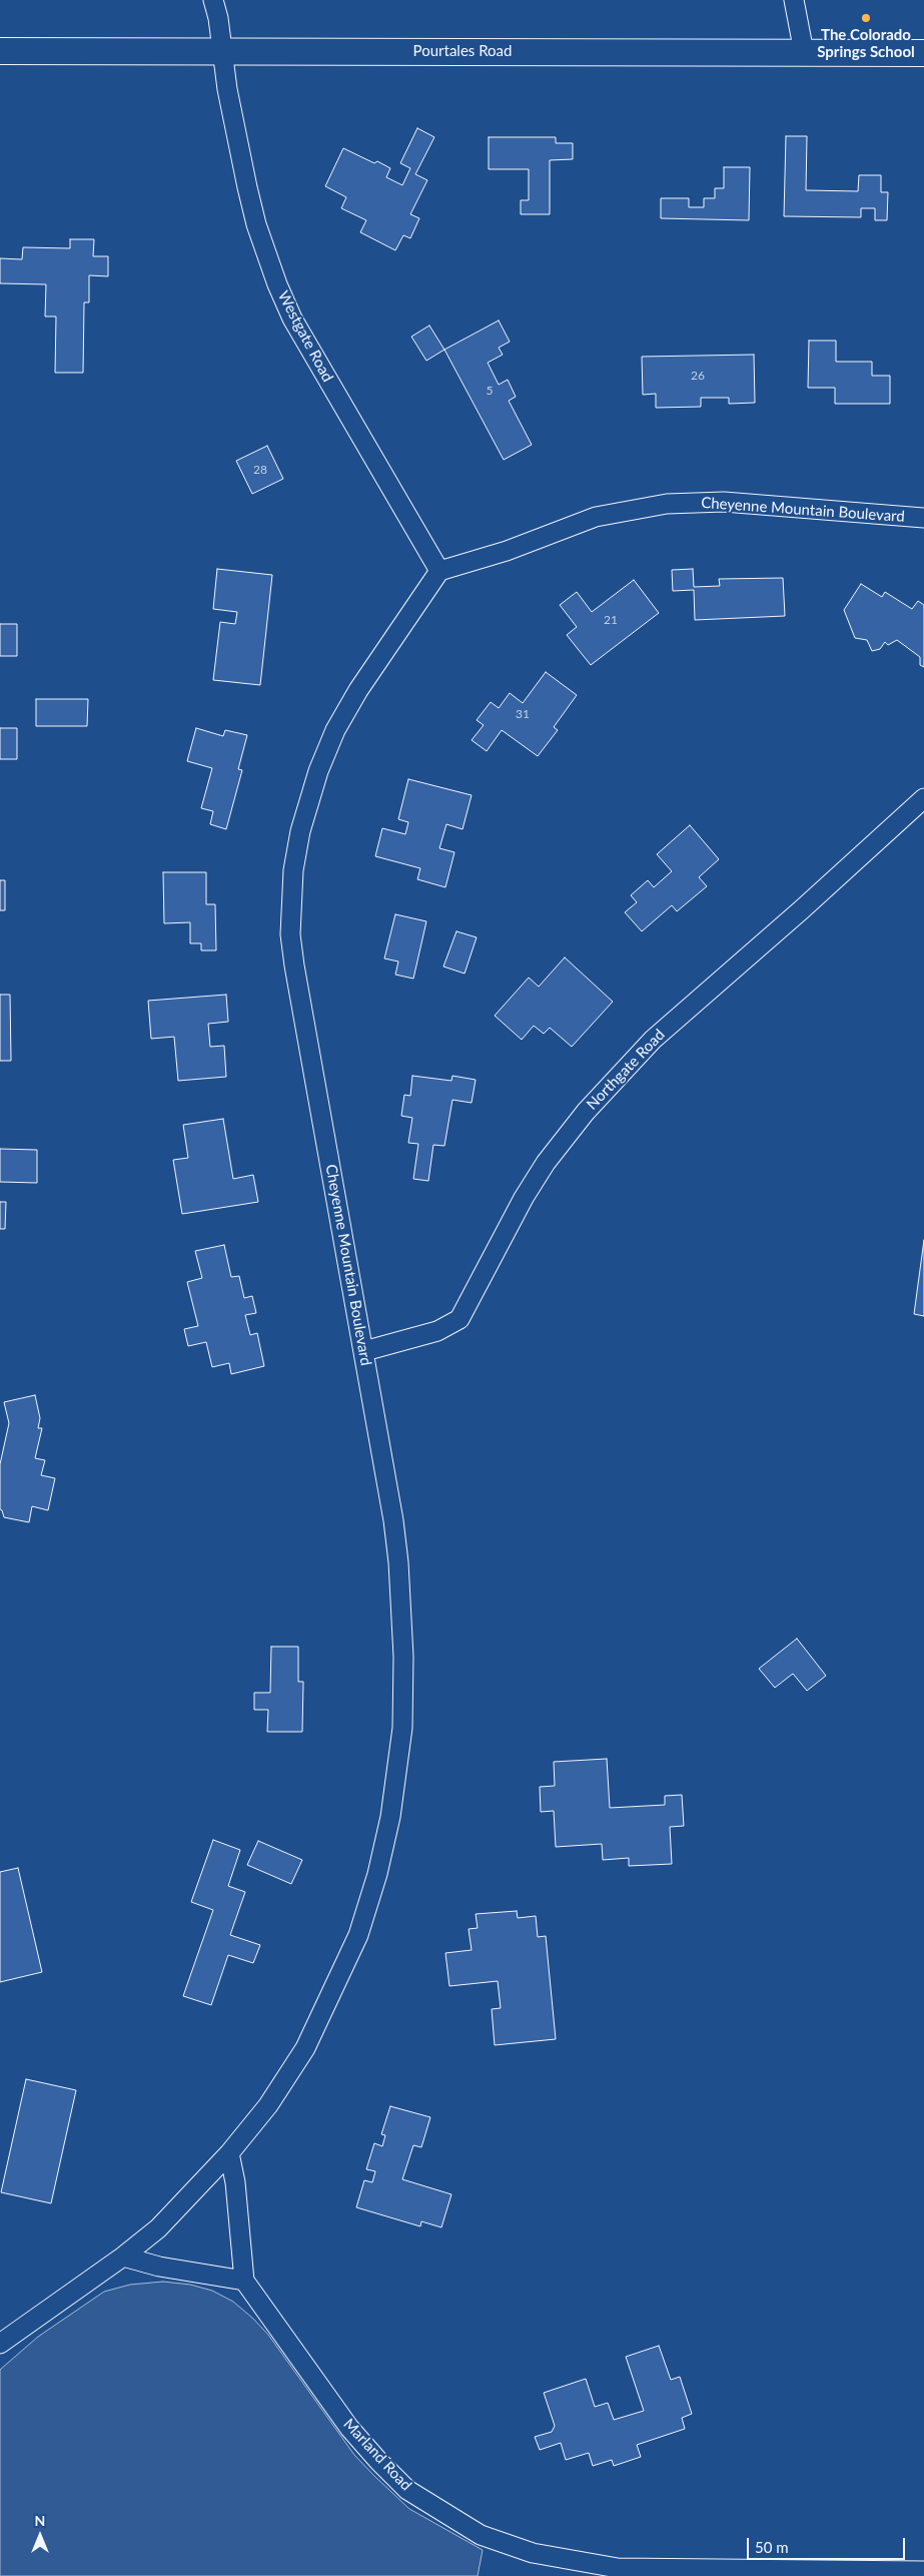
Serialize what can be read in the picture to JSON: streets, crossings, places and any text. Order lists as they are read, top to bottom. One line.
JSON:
{"streets":{"street":["Pourtales Road","Westgate Road","Cheyenne Mountain Boulevard","Northgate Road","Marland Road"]},"crossings":[["Pourtales Road","Westgate Road"],["Westgate Road","Cheyenne Mountain Boulevard"],["Cheyenne Mountain Boulevard","Northgate Road"]],"places":["The Colorado Springs School"],"house_numbers":["26","5","28","21","31"],"scale_bar":"50 m","north":"top"}
